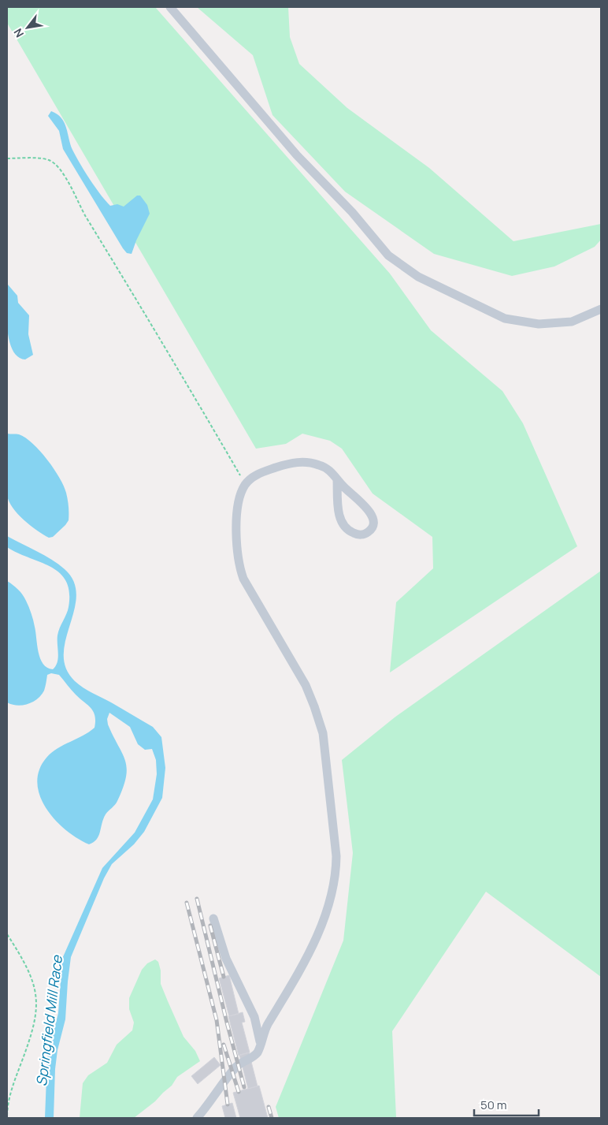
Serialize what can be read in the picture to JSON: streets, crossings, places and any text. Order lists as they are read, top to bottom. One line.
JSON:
{"water":["Springfield Mill Race"],"scale_bar":"50 m","north":"bottom left"}
